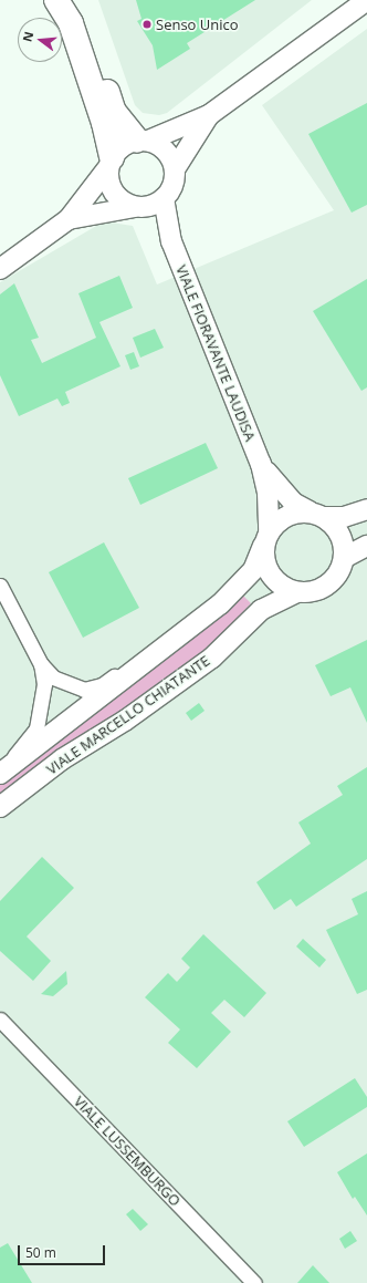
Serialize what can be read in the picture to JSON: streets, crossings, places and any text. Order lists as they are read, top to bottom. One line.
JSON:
{"streets":{"street":["VIALE FIORAVANTE LAUDISA","VIALE MARCELLO CHIATANTE","VIALE LUSSEMBURGO"]},"crossings":[["VIALE FIORAVANTE LAUDISA","VIALE MARCELLO CHIATANTE"]],"places":["Senso Unico"],"scale_bar":"50 m","north":"left"}
